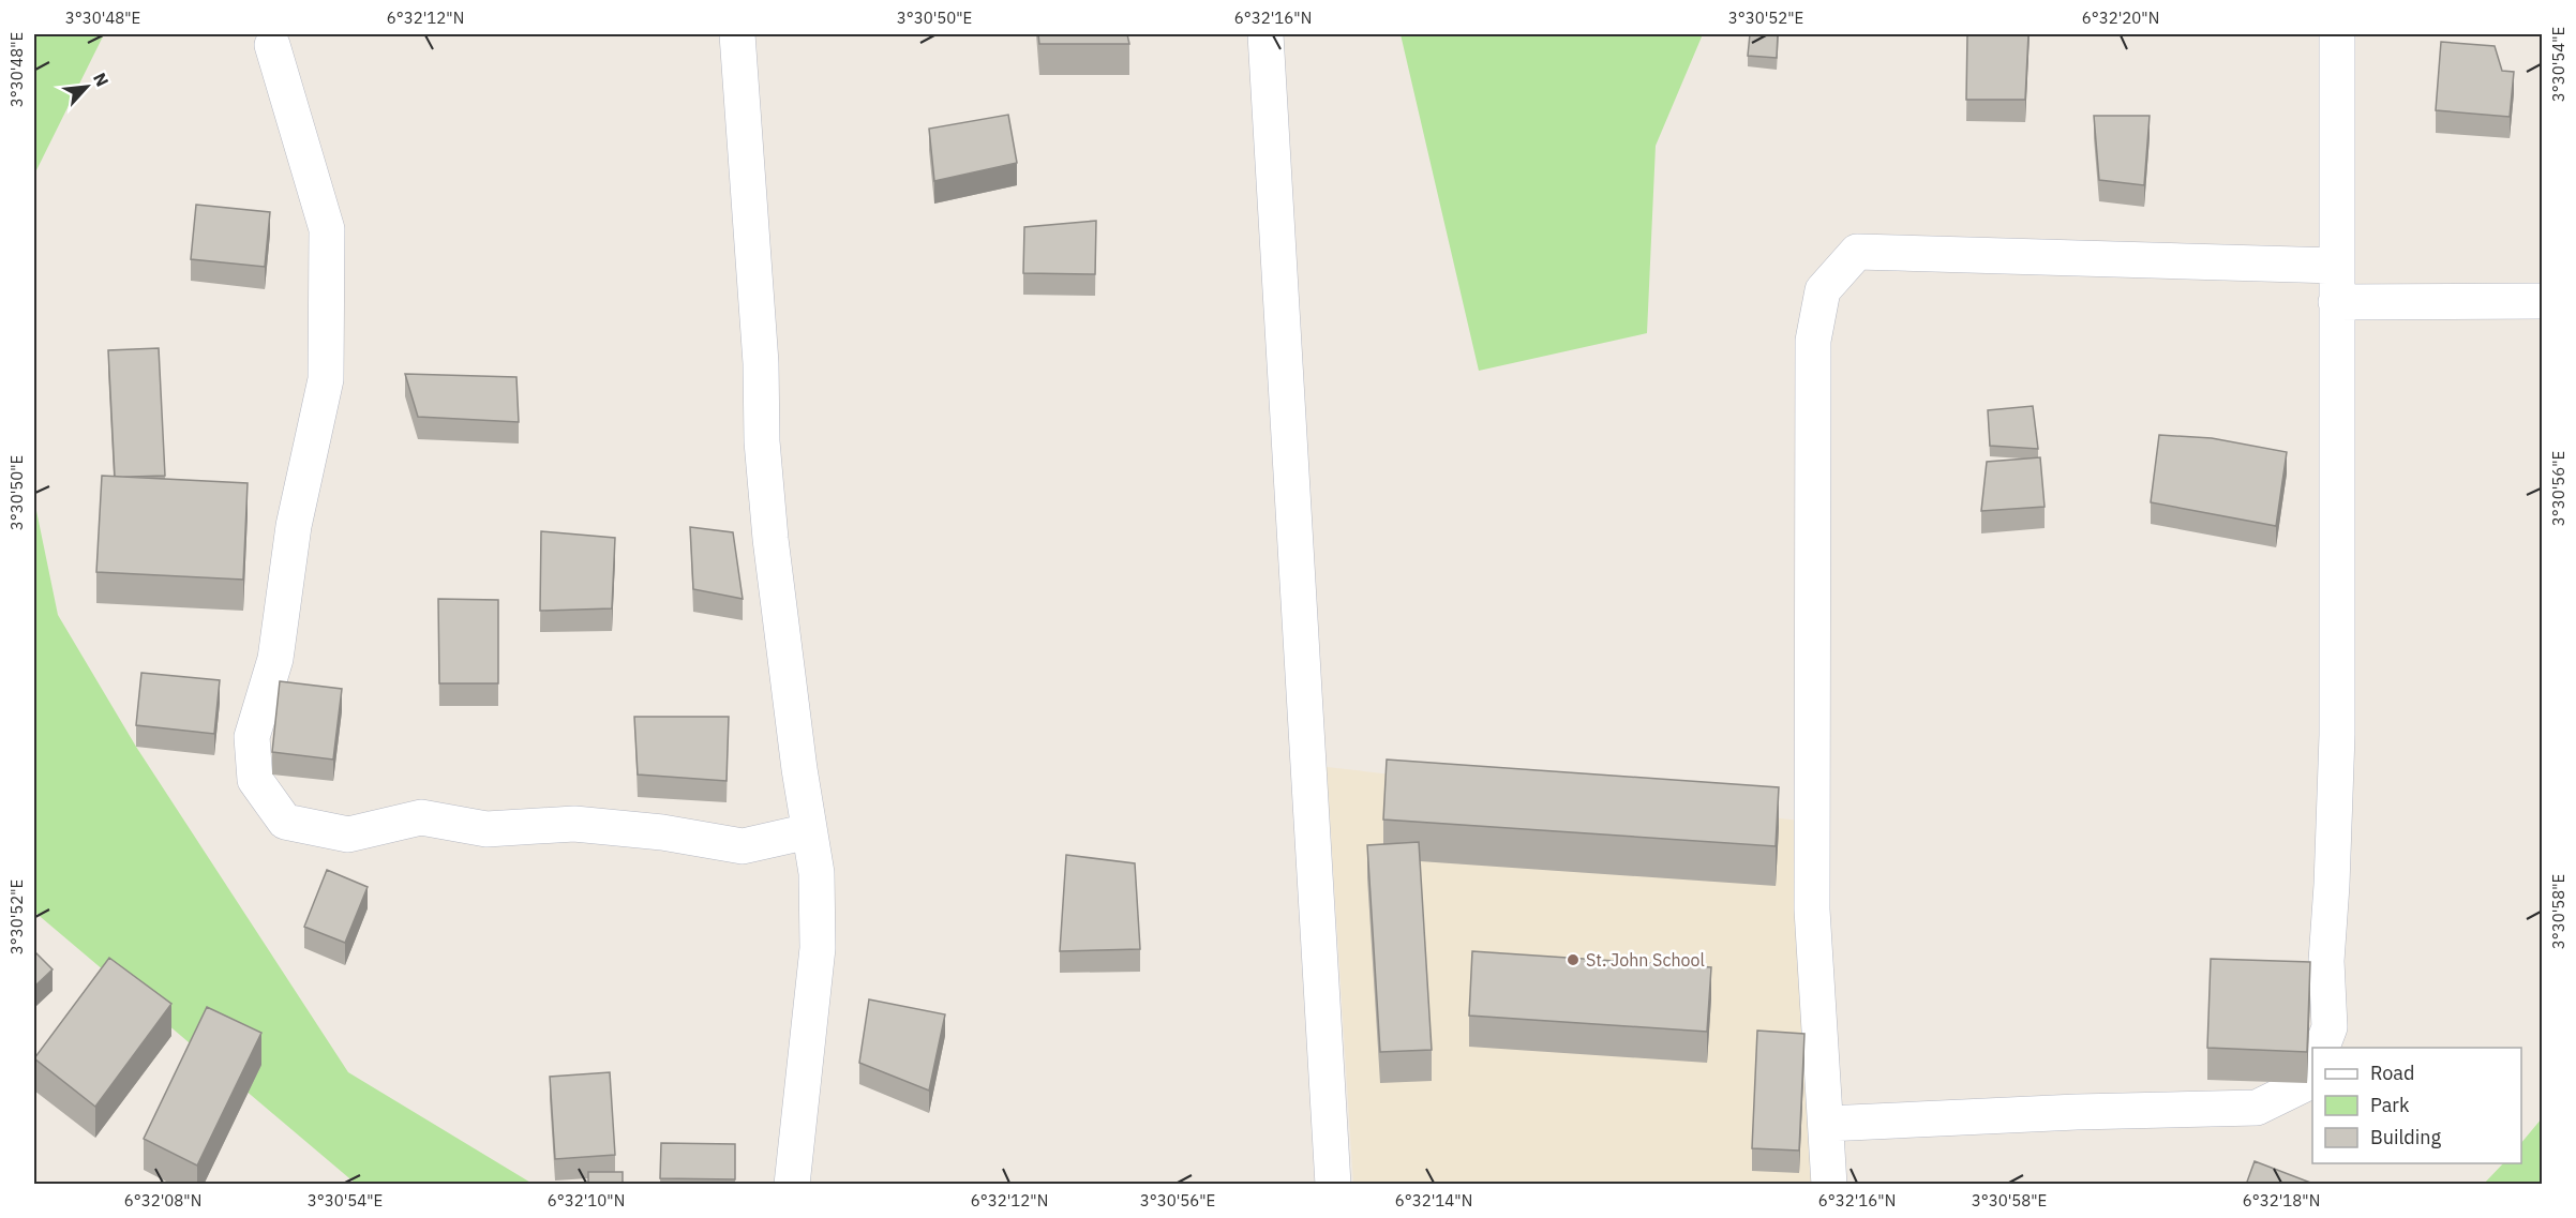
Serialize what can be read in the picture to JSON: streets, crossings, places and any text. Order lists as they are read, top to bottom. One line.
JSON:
{"places":["St. John School"],"legend":["Road","Park","Building"],"north":"top right","coordinates":["3°30'48\"E","6°32'12\"N","3°30'50\"E","6°32'16\"N","3°30'52\"E","6°32'20\"N","3°30'54\"E","3°30'56\"E","3°30'58\"E","6°32'08\"N","6°32'10\"N","6°32'14\"N","6°32'18\"N"]}
